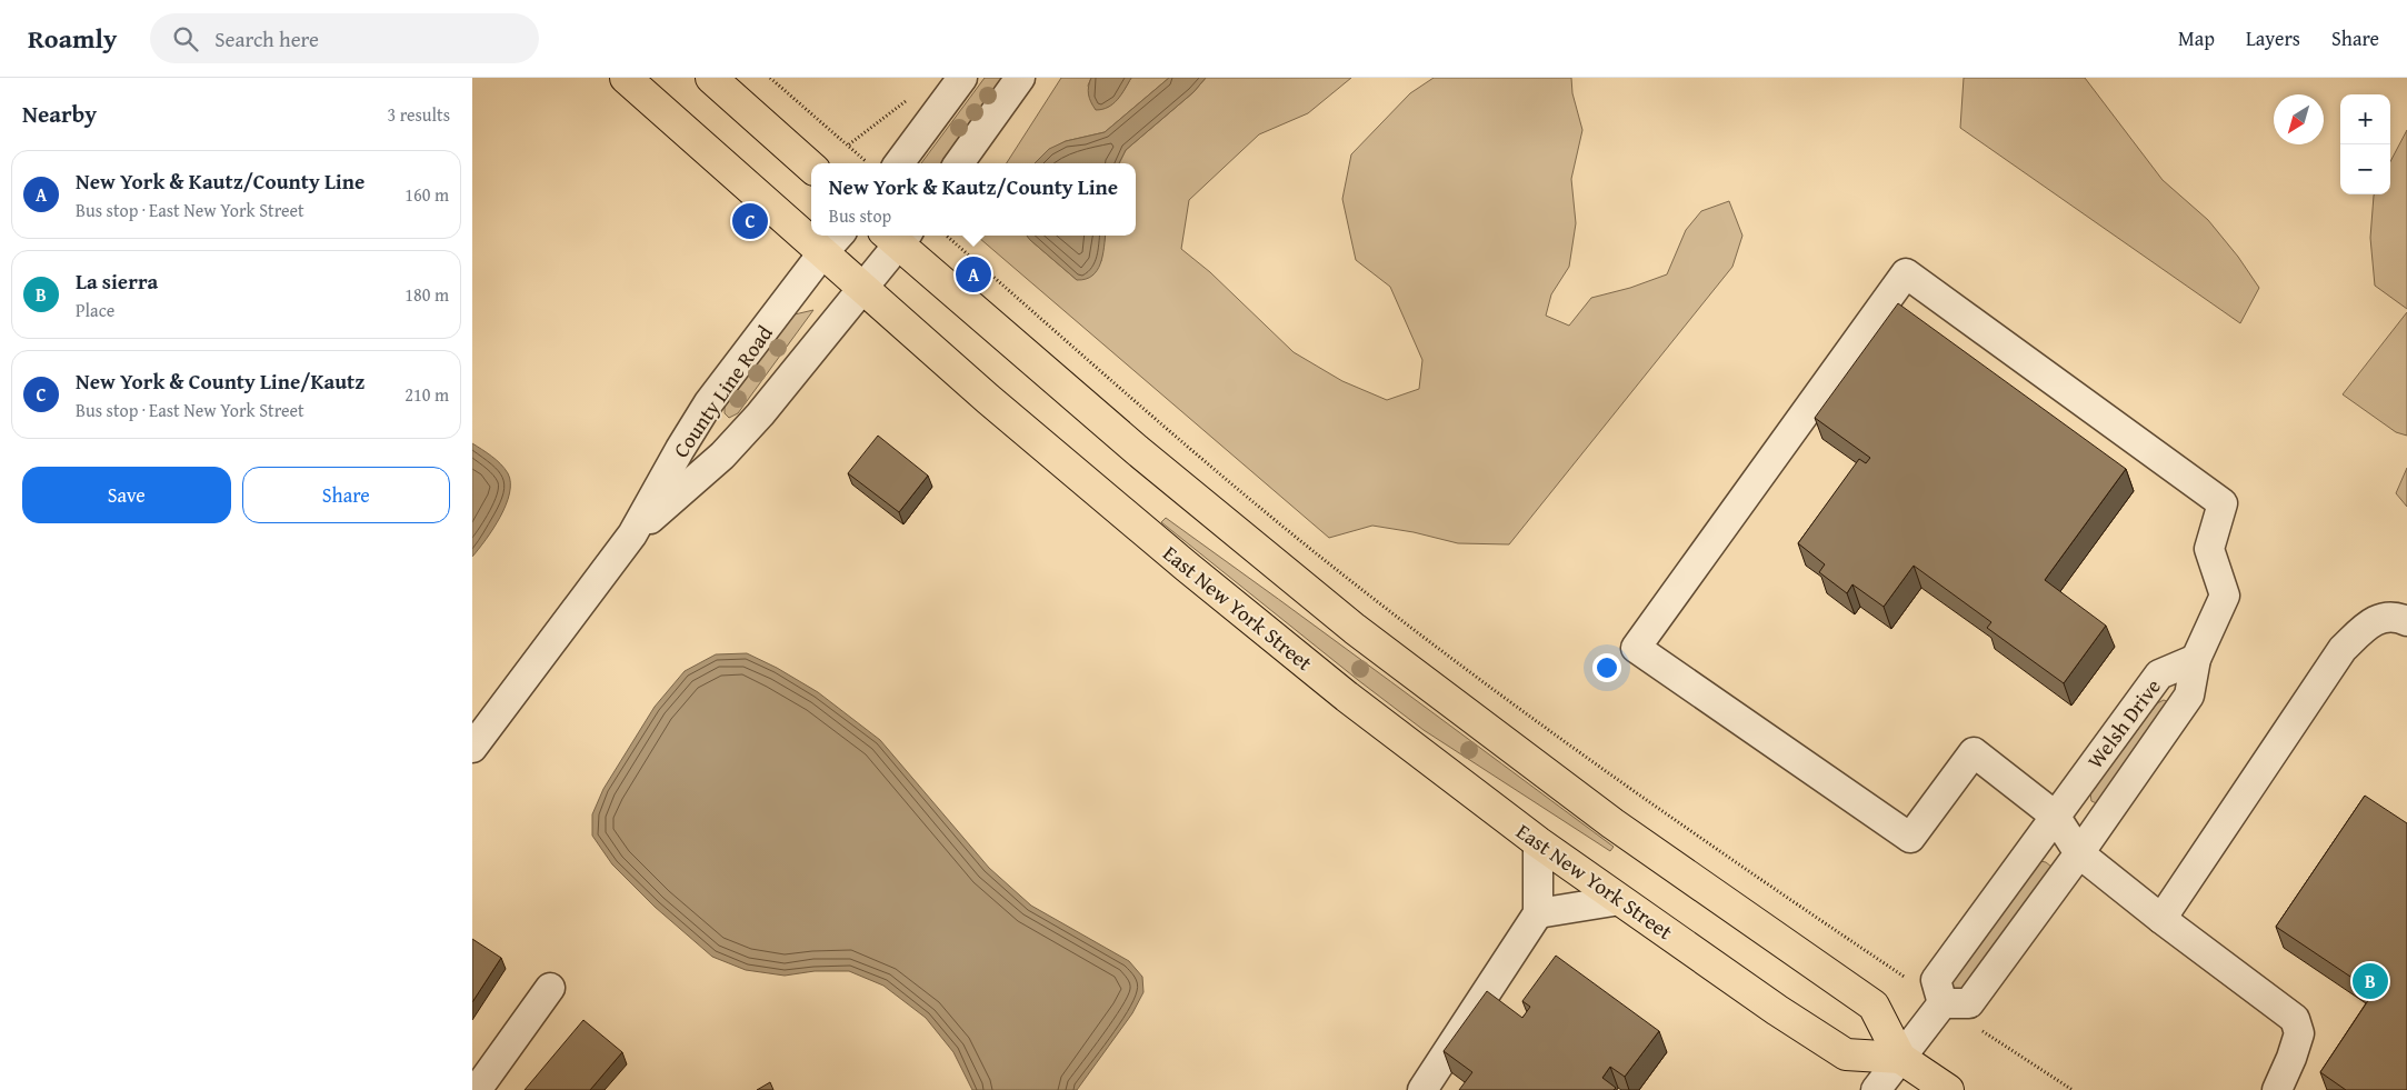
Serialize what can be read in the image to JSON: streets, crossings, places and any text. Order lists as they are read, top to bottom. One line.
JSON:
{"streets":{"main road":["East New York Street"],"street":["County Line Road","Welsh Drive"]},"crossings":[["County Line Road","East New York Street"]],"north":"bottom left","page":{"header":"Roamly","search":"Search here","nav":["Map","Layers","Share"],"heading":["Nearby","3 results"],"map_buttons":["+","−"],"list":[{"mark":"A","name":"New York & Kautz/County Line","note":"Bus stop · East New York Street","value":"160 m"},{"mark":"B","name":"La sierra","note":"Place","value":"180 m"},{"mark":"C","name":"New York & County Line/Kautz","note":"Bus stop · East New York Street","value":"210 m"}],"popup":["New York & Kautz/County Line","Bus stop"],"pins":["C","A","B"],"buttons":["Save","Share"]}}
